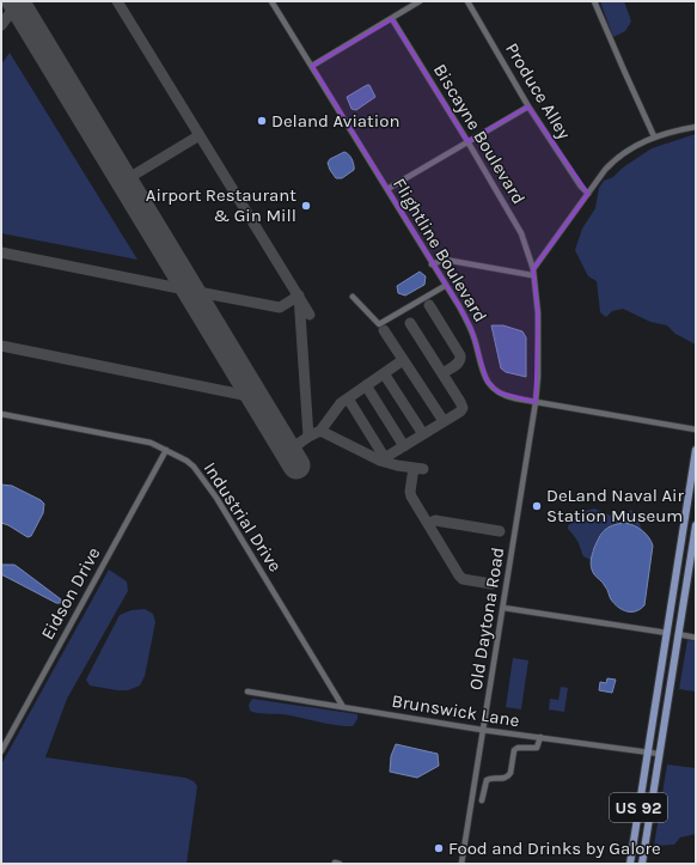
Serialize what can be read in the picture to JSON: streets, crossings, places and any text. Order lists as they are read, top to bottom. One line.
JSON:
{"streets":{"main road":["US 92"],"street":["Produce Alley","Biscayne Boulevard","Flightline Boulevard","Industrial Drive","Eidson Drive","Old Daytona Road","Brunswick Lane"]},"crossings":[["Biscayne Boulevard","Flightline Boulevard"],["Biscayne Boulevard","Old Daytona Road"],["Industrial Drive","Eidson Drive"],["Industrial Drive","Brunswick Lane"],["Old Daytona Road","Brunswick Lane"],["Brunswick Lane","US 92"]],"places":["Deland Aviation","Airport Restaurant & Gin Mill","DeLand Naval Air Station Museum","Food and Drinks by Galore"]}
